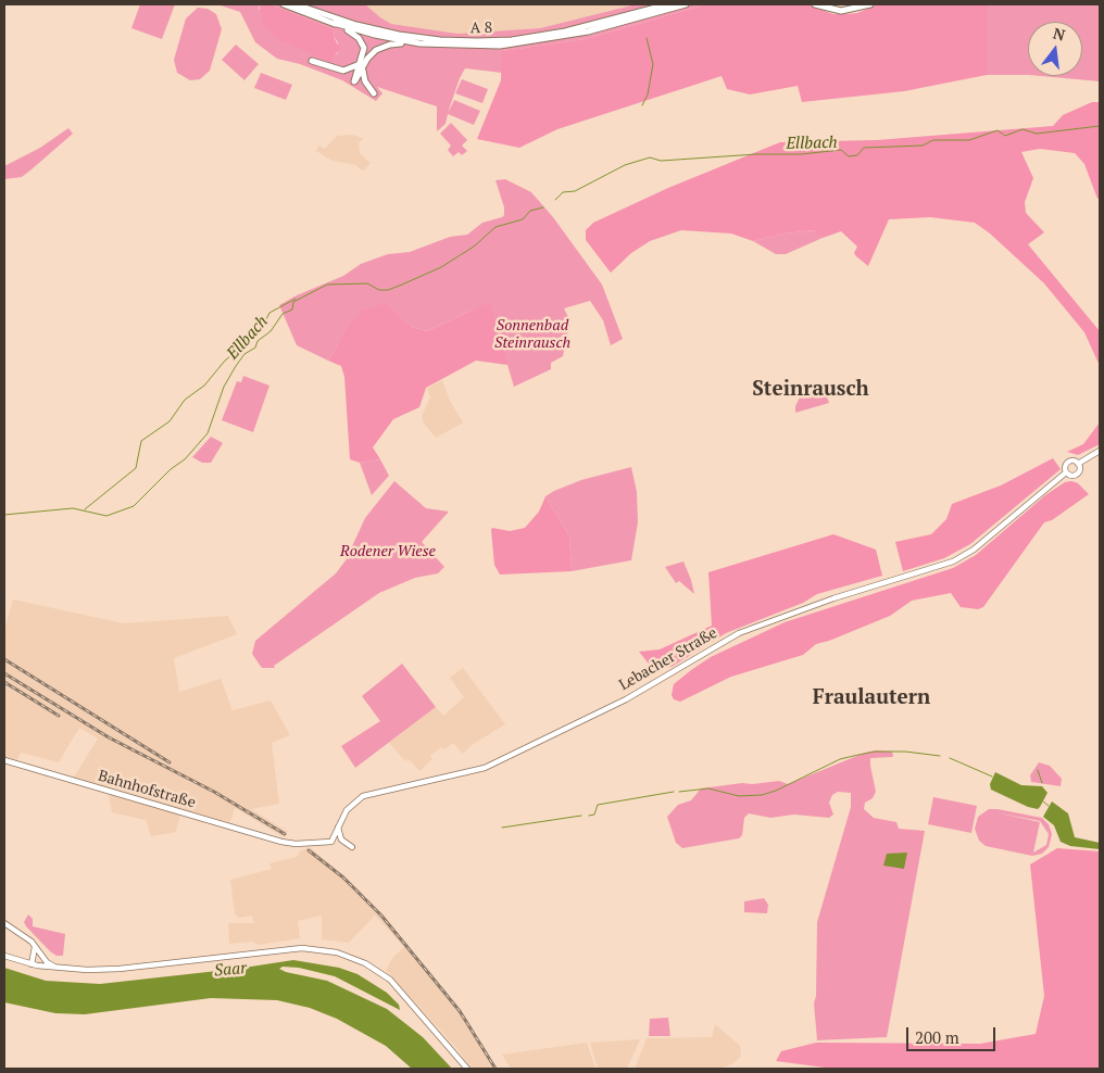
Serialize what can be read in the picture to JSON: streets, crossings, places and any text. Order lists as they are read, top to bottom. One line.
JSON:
{"streets":{"highway":["A 8"],"main road":["Lebacher Straße","Bahnhofstraße"]},"crossings":[["Lebacher Straße","Bahnhofstraße"]],"districts":["Steinrausch","Fraulautern"],"water":["Ellbach","Saar"],"parks":["Sonnenbad Steinrausch","Rodener Wiese"],"scale_bar":"200 m","north":"top"}
